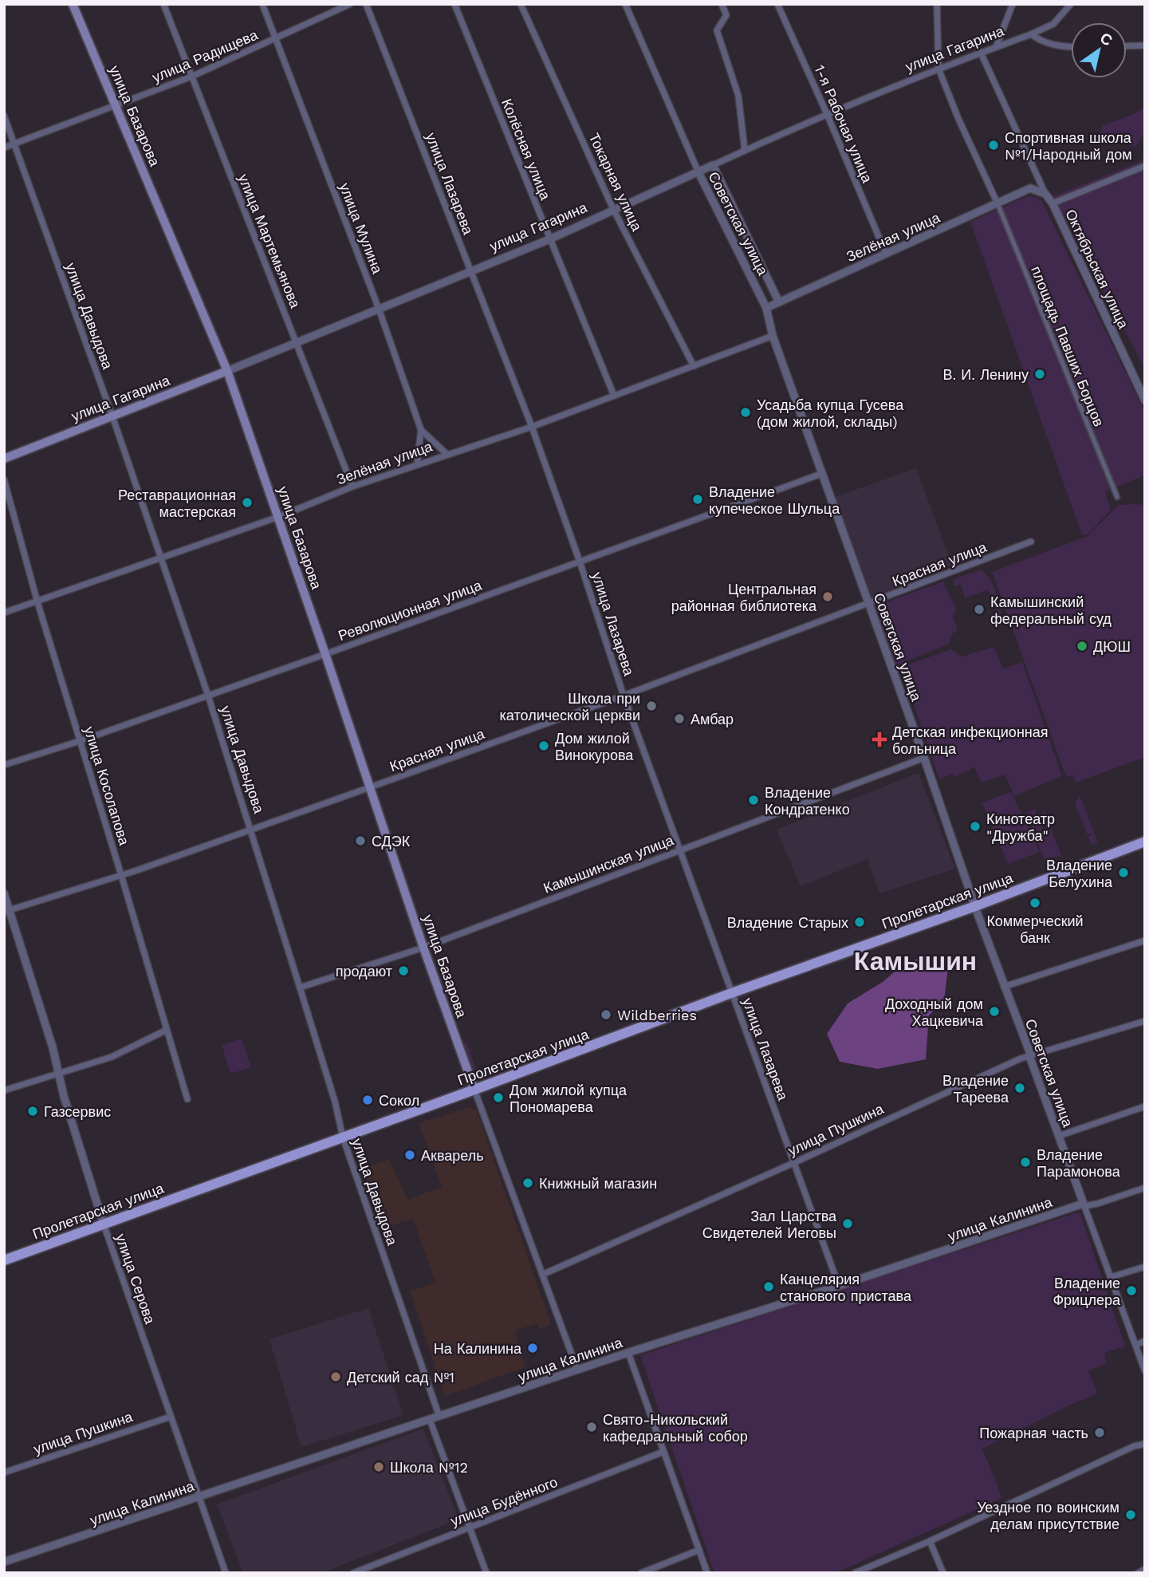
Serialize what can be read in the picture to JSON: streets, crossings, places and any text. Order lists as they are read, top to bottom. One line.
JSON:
{"streets":{"main road":["улица Гагарина","улица Базарова","Пролетарская улица"],"street":["улица Радищева","1-я Рабочая улица","Колёсная улица","Токарная улица","улица Лазарева","Советская улица","улица Мулина","Зелёная улица","улица Мартемьянова","Октябрьская улица","улица Давыдова","площадь Павших Борцов","Красная улица","Революционная улица","улица Косолапова","Камышинская улица","улица Пушкина","улица Калинина","улица Серова","улица Будённого"]},"crossings":[["улица Гагарина","улица Базарова"],["улица Гагарина","1-я Рабочая улица"],["улица Гагарина","Колёсная улица"],["улица Гагарина","Токарная улица"],["улица Гагарина","улица Лазарева"],["улица Гагарина","Советская улица"],["улица Гагарина","улица Мулина"],["улица Гагарина","улица Мартемьянова"],["улица Гагарина","улица Давыдова"],["улица Радищева","улица Базарова"],["улица Радищева","улица Мулина"],["улица Радищева","улица Мартемьянова"],["улица Радищева","улица Давыдова"],["улица Базарова","Зелёная улица"],["улица Базарова","Красная улица"],["улица Базарова","Революционная улица"],["улица Базарова","Камышинская улица"],["улица Базарова","Пролетарская улица"],["1-я Рабочая улица","Зелёная улица"],["Колёсная улица","Зелёная улица"],["Токарная улица","Зелёная улица"],["улица Лазарева","Зелёная улица"],["улица Лазарева","Красная улица"],["улица Лазарева","Революционная улица"],["улица Лазарева","Камышинская улица"],["улица Лазарева","Пролетарская улица"],["улица Лазарева","улица Пушкина"],["улица Лазарева","улица Калинина"],["Советская улица","Зелёная улица"],["Советская улица","Красная улица"],["Советская улица","Революционная улица"],["Советская улица","Камышинская улица"],["Советская улица","Пролетарская улица"],["Советская улица","улица Пушкина"],["Советская улица","улица Калинина"],["улица Мулина","Зелёная улица"],["Зелёная улица","улица Мартемьянова"],["Зелёная улица","Октябрьская улица"],["Зелёная улица","улица Давыдова"],["Зелёная улица","площадь Павших Борцов"],["Зелёная улица","улица Косолапова"],["улица Давыдова","Красная улица"],["улица Давыдова","Революционная улица"],["улица Давыдова","Камышинская улица"],["улица Давыдова","Пролетарская улица"],["улица Давыдова","улица Калинина"],["Красная улица","улица Косолапова"],["Красная улица","улица Серова"],["Революционная улица","улица Косолапова"],["Пролетарская улица","улица Серова"],["улица Пушкина","улица Серова"],["улица Калинина","улица Серова"]],"districts":["Камышин"],"places":{"other":["Спортивная школа №1/Народный дом","В. И. Ленину","Усадьба купца Гусева (дом жилой, склады)","Владение купеческое Шульца","Реставрационная мастерская","Центральная районная библиотека","Камышинский федеральный суд","ДЮШ","Школа при католической церкви","Амбар","Дом жилой Винокурова","Владение Кондратенко","Кинотеатр \"Дружба\"","СДЭК","Владение Белухина","Коммерческий банк","Владение Старых","продают","Доходный дом Хацкевича","Wildberries","Владение Тареева","Дом жилой купца Пономарева","Сокол","Газсервис","Акварель","Владение Парамонова","Книжный магазин","Зал Царства Свидетелей Иеговы","Канцелярия станового пристава","Владение Фрицлера","На Калинина","Детский сад №1","Свято-Никольский кафедральный собор","Пожарная часть","Школа №12","Уездное по воинским делам присутствие"],"health":["Детская инфекционная больница"]},"north":"top right"}
